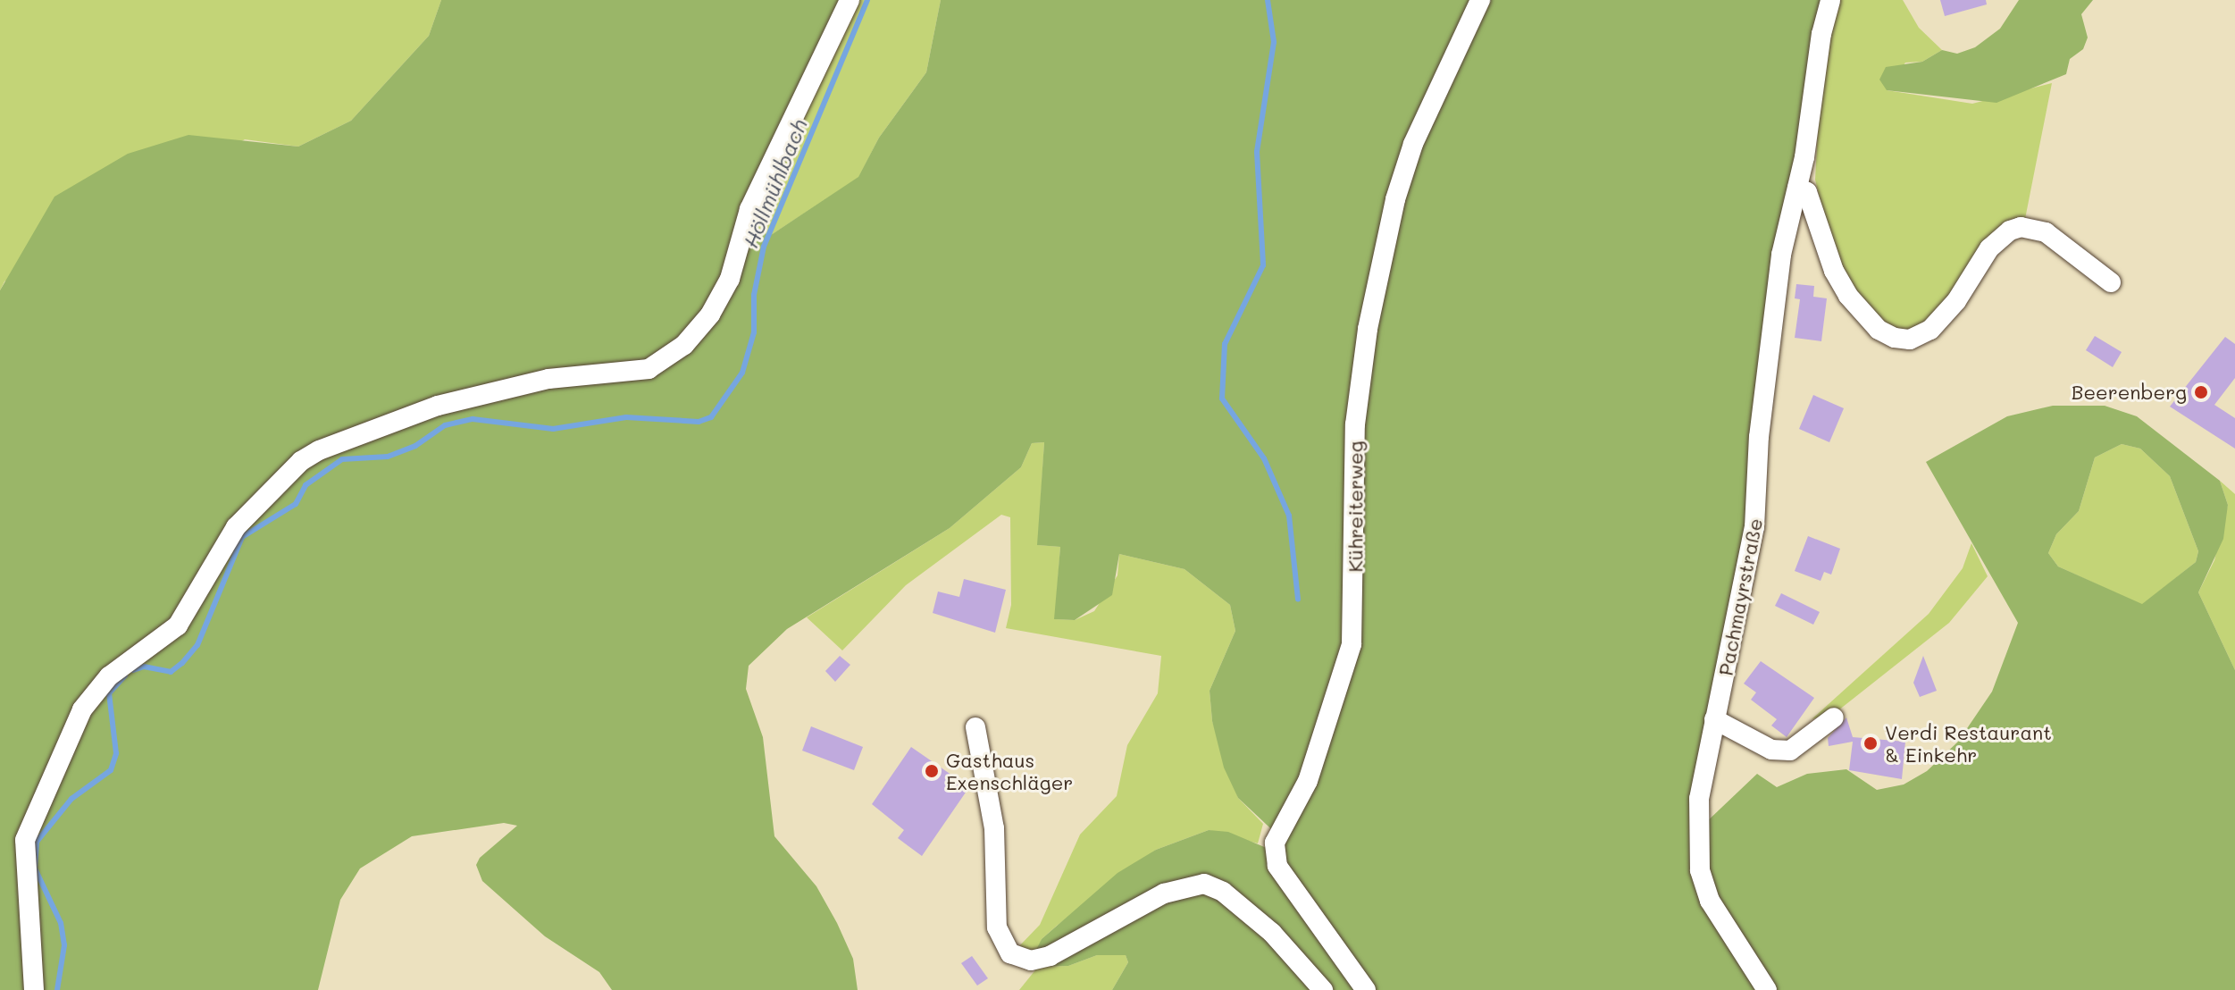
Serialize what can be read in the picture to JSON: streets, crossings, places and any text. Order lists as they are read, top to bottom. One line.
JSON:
{"streets":{"street":["Kühreiterweg","Pachmayrstraße"]},"water":["Höllmühlbach"],"places":["Beerenberg","Verdi Restaurant & Einkehr","Gasthaus Exenschläger"]}
